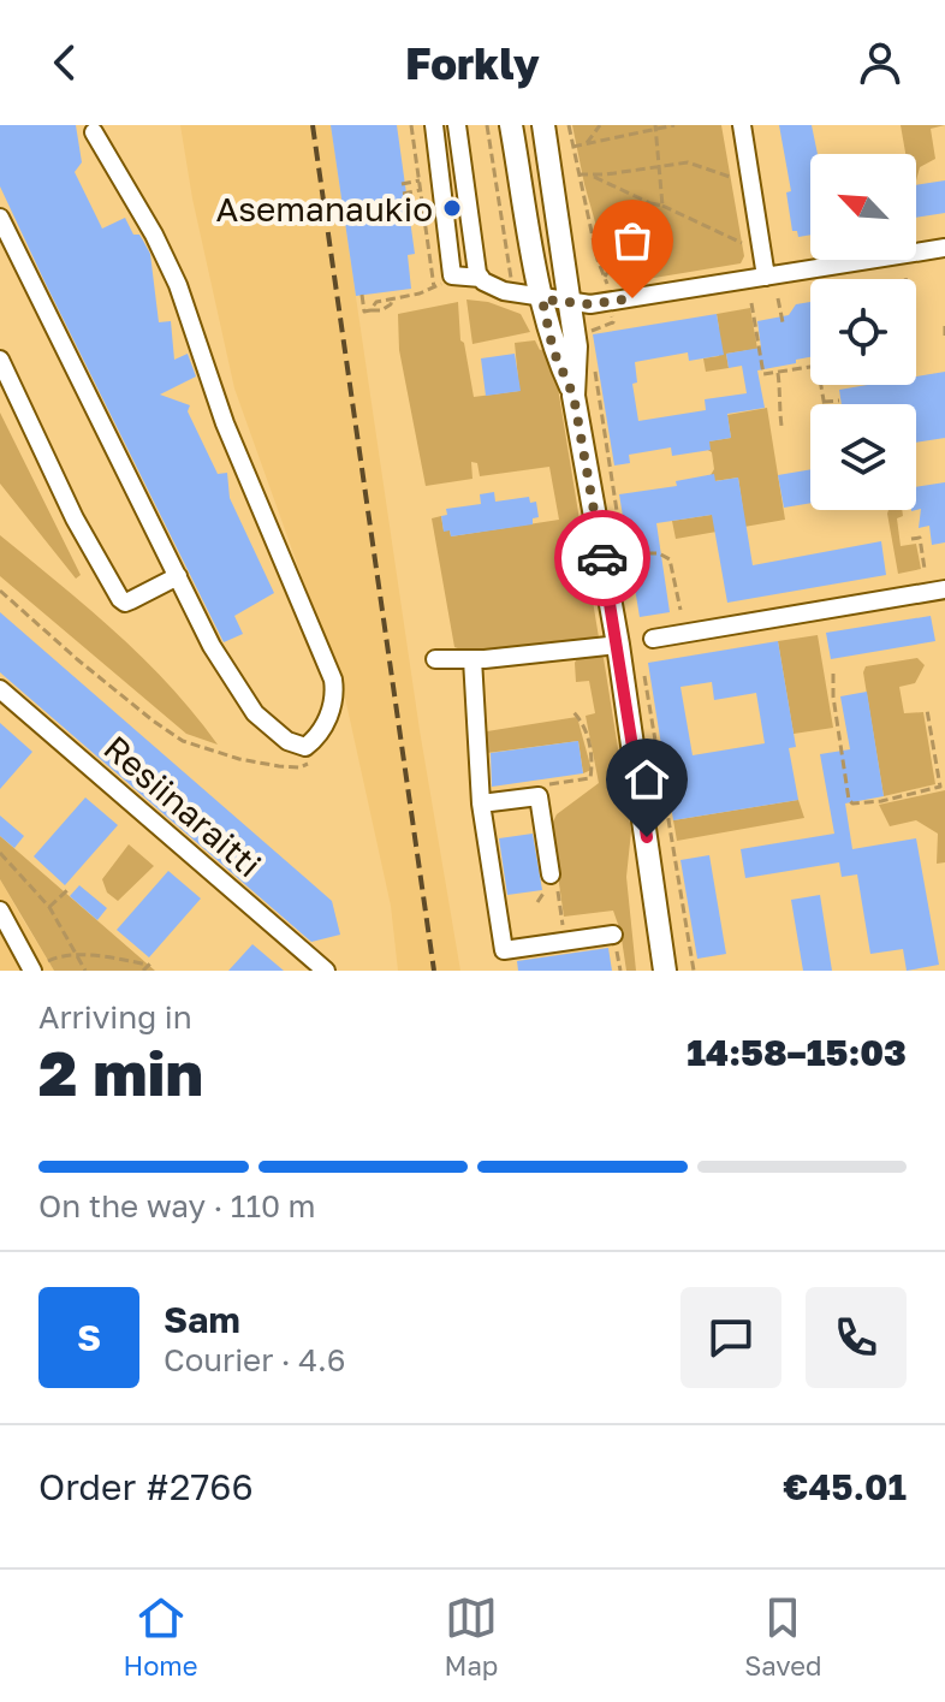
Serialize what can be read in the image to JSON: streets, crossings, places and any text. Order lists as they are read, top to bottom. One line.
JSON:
{"streets":{"street":["Resiinaraitti"]},"places":["Asemanaukio"],"north":"top left","page":{"header":"Forkly","heading":["2 min","Arriving in","14:58–15:03"],"panel":["Sam","Courier · 4.6","Order #2766","€45.01"],"bar":"On the way · 110 m","round":"S","tabs":["Home","Map","Saved"]}}
